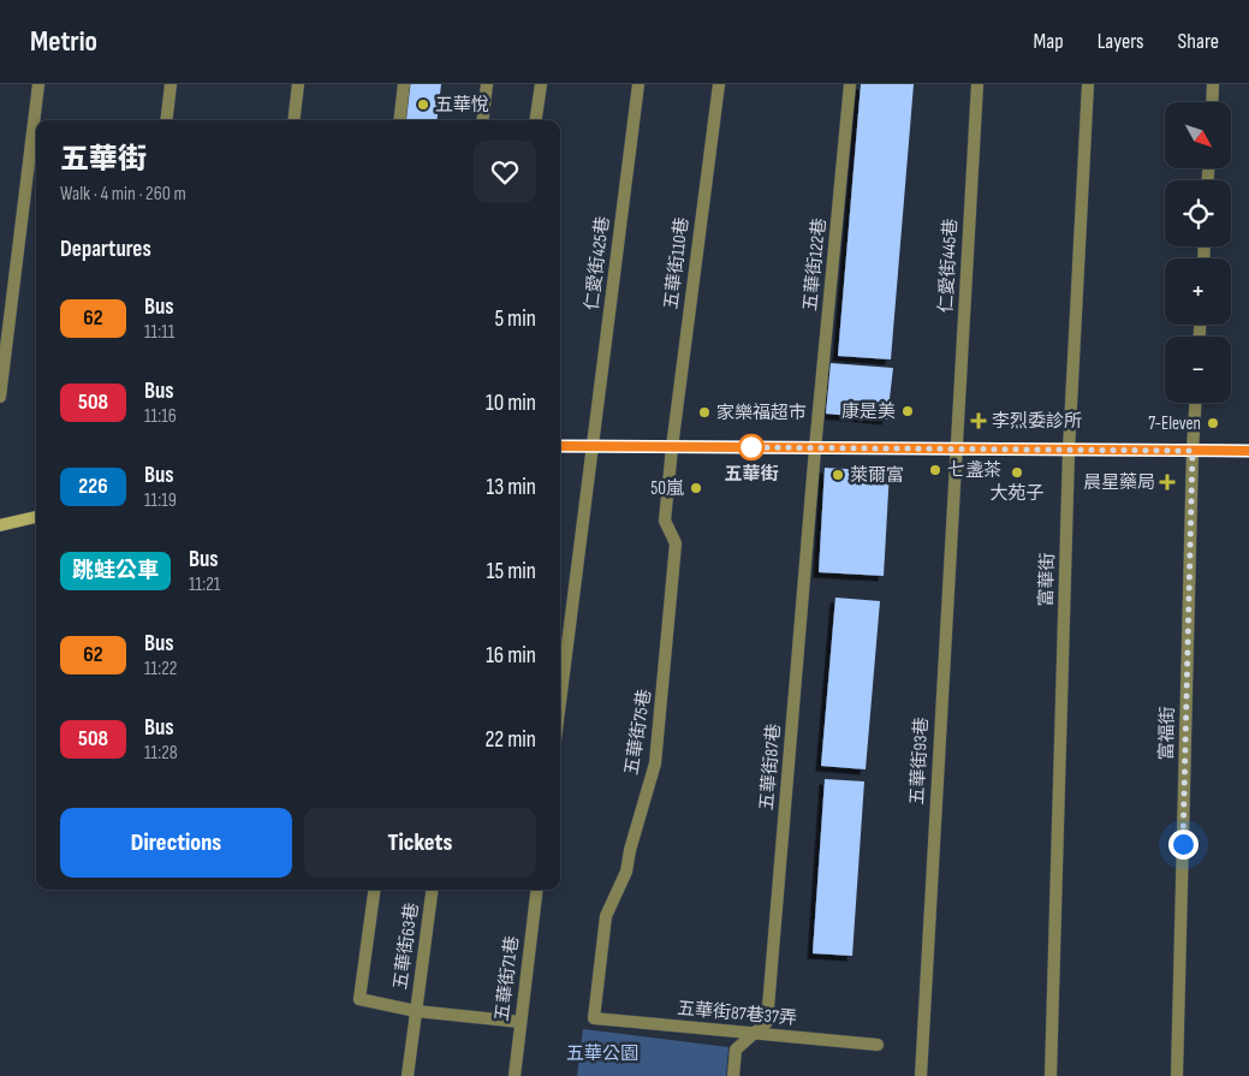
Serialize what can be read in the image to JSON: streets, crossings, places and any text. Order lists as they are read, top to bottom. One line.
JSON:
{"streets":{"street":["仁愛街425巷","五華街110巷","五華街122巷","仁愛街445巷","富華街","五華街75巷","富福街","五華街93巷","五華街87巷","五華街63巷","五華街71巷","五華街87巷37弄"]},"crossings":[["五華街110巷","五華街75巷"],["五華街122巷","五華街87巷"],["仁愛街445巷","五華街93巷"],["五華街75巷","五華街87巷37弄"],["五華街87巷","五華街87巷37弄"]],"parks":["五華公園"],"places":{"other":["五華悅","康是美","家樂福超市","7-Eleven","五華街","七盞茶","大苑子","萊爾富","50嵐"],"health":["李烈委診所","晨星藥局"]},"lines":["bus line 62"],"north":"bottom right","page":{"header":"Metrio","nav":["Map","Layers","Share"],"map_buttons":["+","−"],"heading":[["五華街","Walk · 4 min · 260 m"],"Departures"],"list":[{"mark":"62","name":"Bus","note":"11:11","value":"5 min"},{"mark":"508","name":"Bus","note":"11:16","value":"10 min"},{"mark":"226","name":"Bus","note":"11:19","value":"13 min"},{"mark":"跳蛙公車","name":"Bus","note":"11:21","value":"15 min"},{"mark":"62","name":"Bus","note":"11:22","value":"16 min"},{"mark":"508","name":"Bus","note":"11:28","value":"22 min"}],"buttons":["Directions","Tickets"]}}
